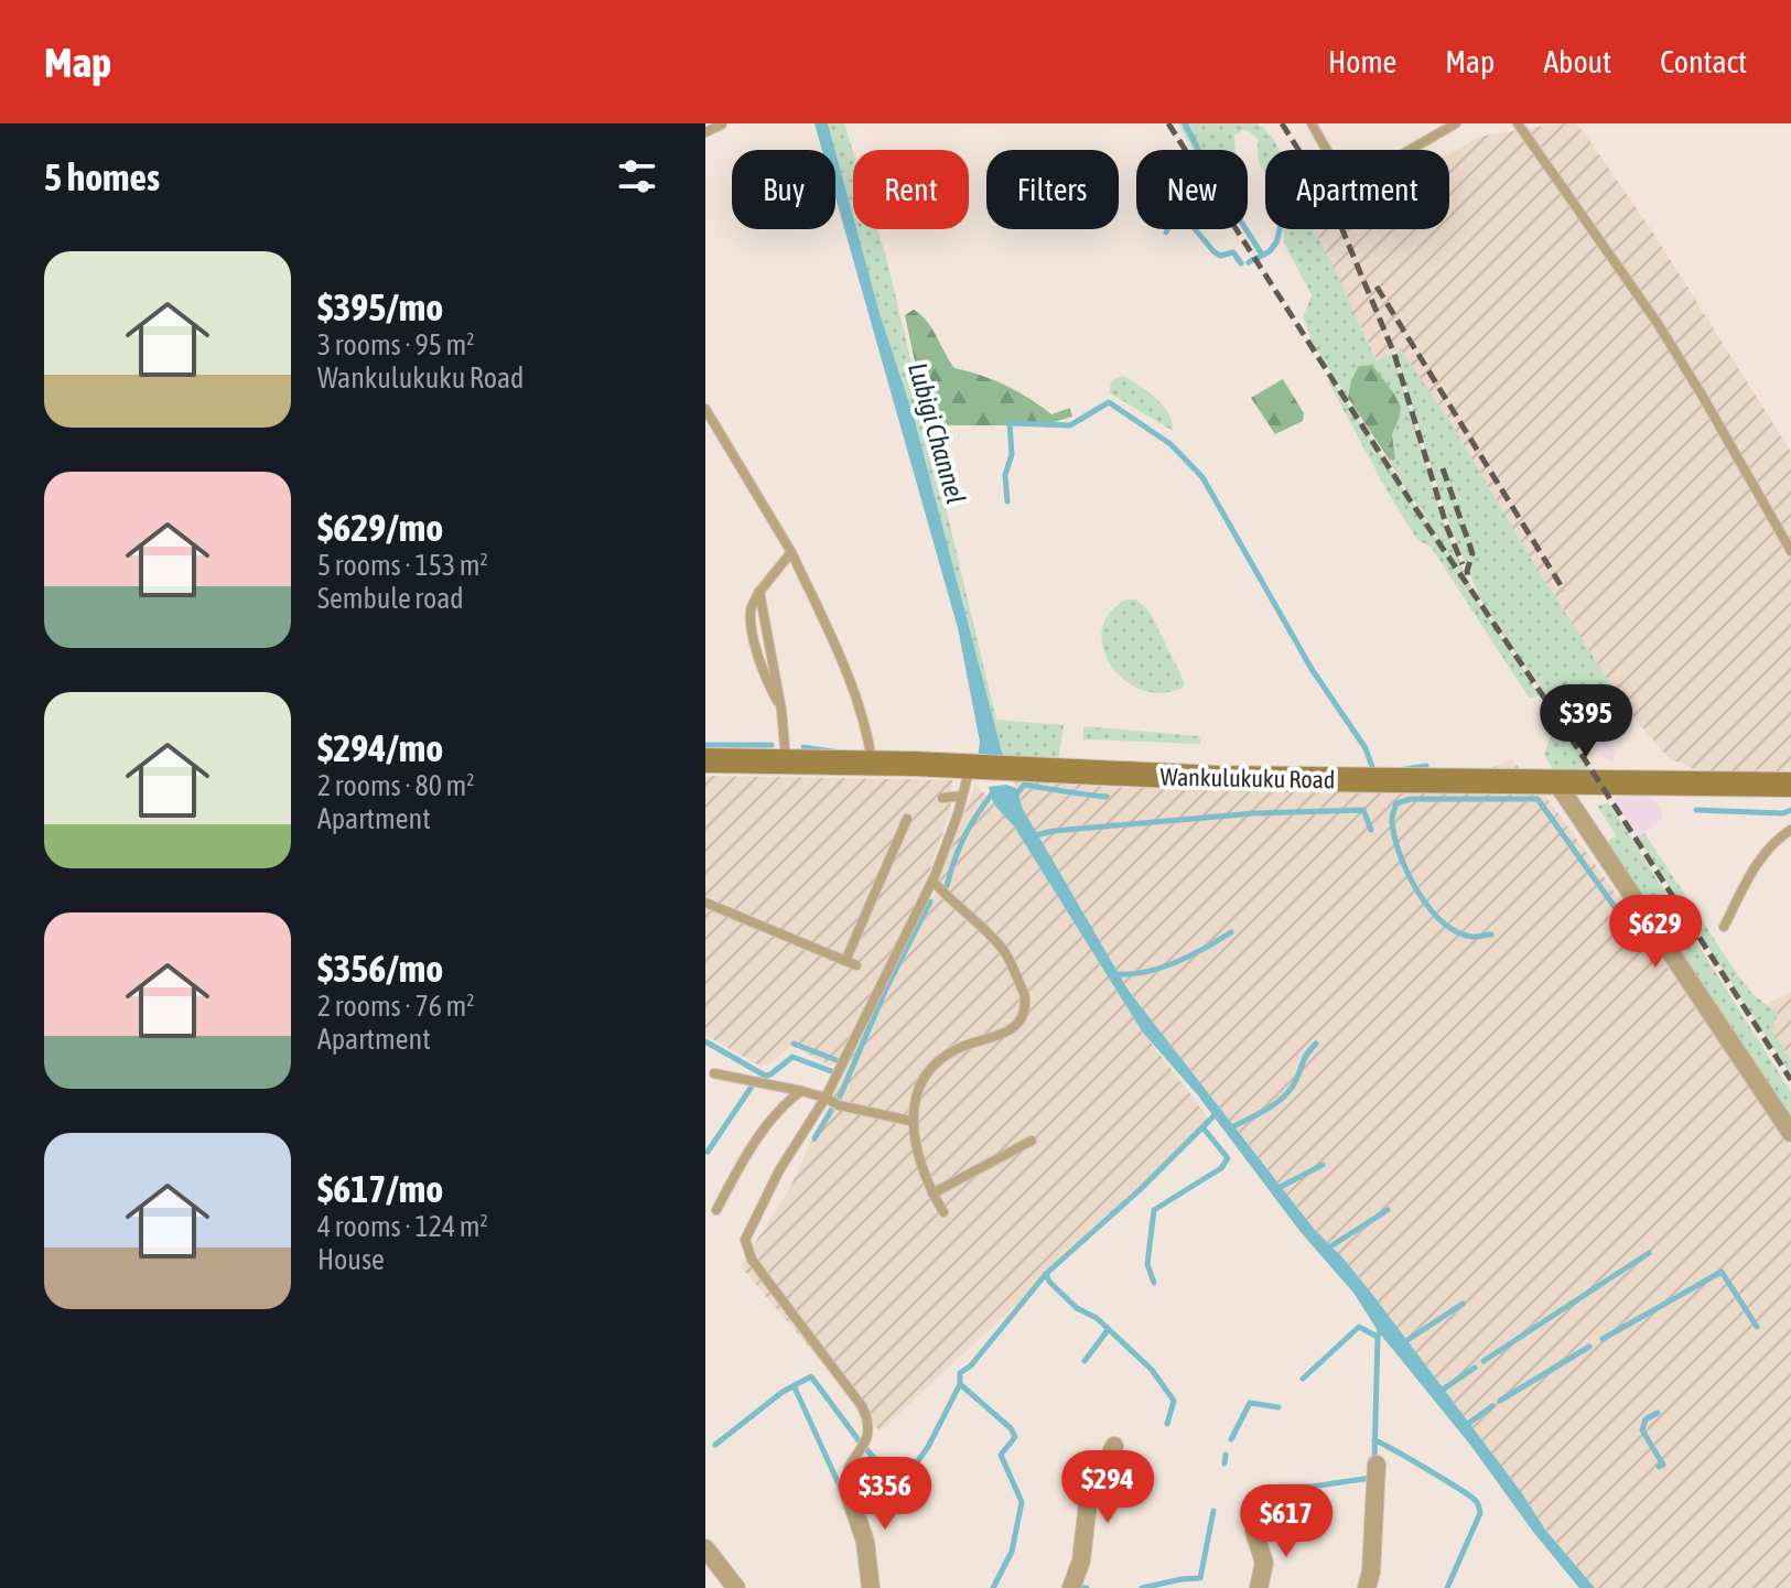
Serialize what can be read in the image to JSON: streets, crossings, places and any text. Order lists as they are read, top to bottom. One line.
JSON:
{"streets":{"main road":["Wankulukuku Road"]},"water":["Lubigi Channel"],"page":{"header":"Map","nav":["Home","Map","About","Contact"],"heading":"5 homes","chip":["Buy","Rent","Filters","New","Apartment"],"list":[{"name":"$395/mo","note":"3 rooms · 95 m² · Wankulukuku Road"},{"name":"$629/mo","note":"5 rooms · 153 m² · Sembule road"},{"name":"$294/mo","note":"2 rooms · 80 m² · Apartment"},{"name":"$356/mo","note":"2 rooms · 76 m² · Apartment"},{"name":"$617/mo","note":"4 rooms · 124 m² · House"}],"price":["$395","$629","$294","$356","$617"]}}
